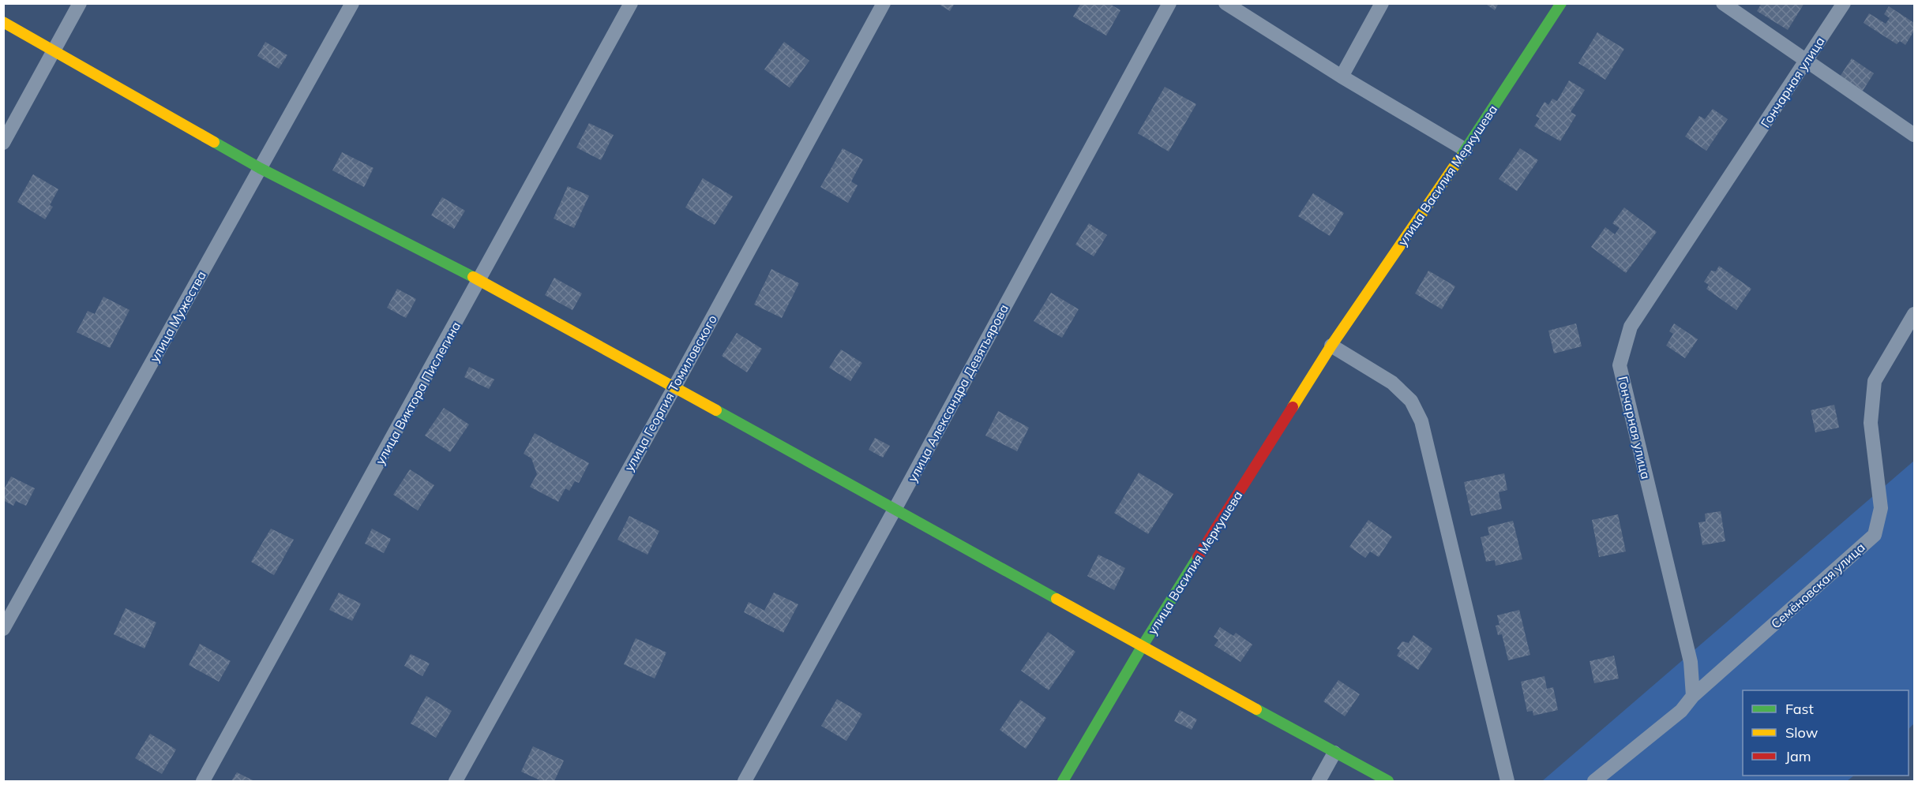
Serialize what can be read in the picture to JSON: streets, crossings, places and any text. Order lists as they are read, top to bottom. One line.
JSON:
{"streets":{"street":["Гончарная улица","улица Василия Меркушева","улица Мужества","улица Виктора Пислегина","улица Георгия Томиловского","улица Александра Девятьярова","Семёновская улица"]},"crossings":[["Гончарная улица","Семёновская улица"]],"legend":["Fast","Slow","Jam"]}
